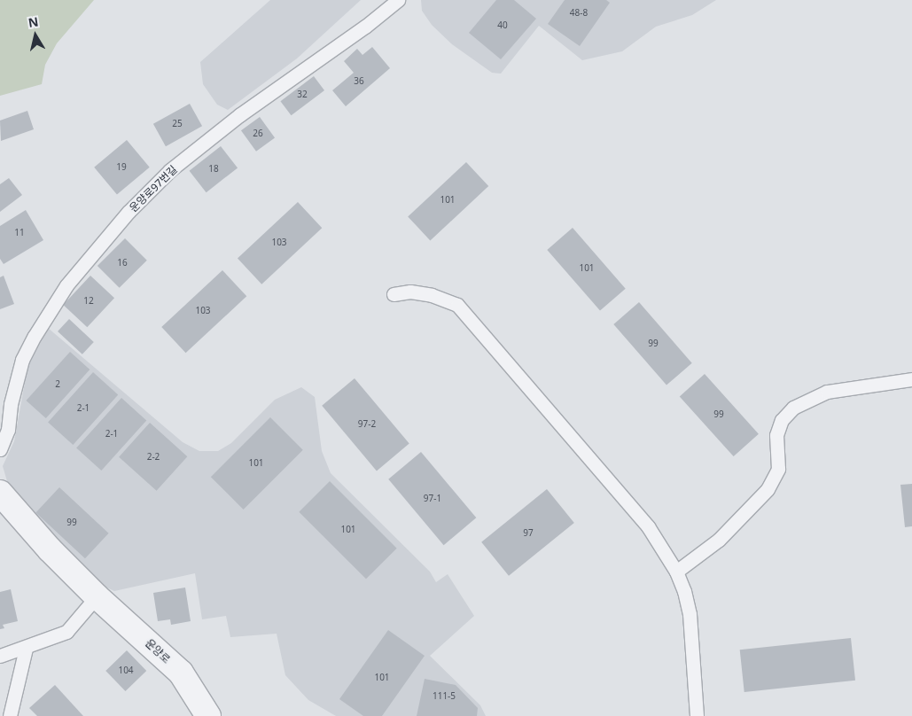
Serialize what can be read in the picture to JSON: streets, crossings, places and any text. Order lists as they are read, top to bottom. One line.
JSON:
{"streets":{"street":["운양로"],"lane":["운양로97번길"]},"house_numbers":["48-8","40","36","32","25","26","19","18","101","11","103","16","101","12","103","99","2","2-1","99","97-2","2-1","2-2","101","97-1","99","101","97","104","101","111-5"],"north":"top"}
